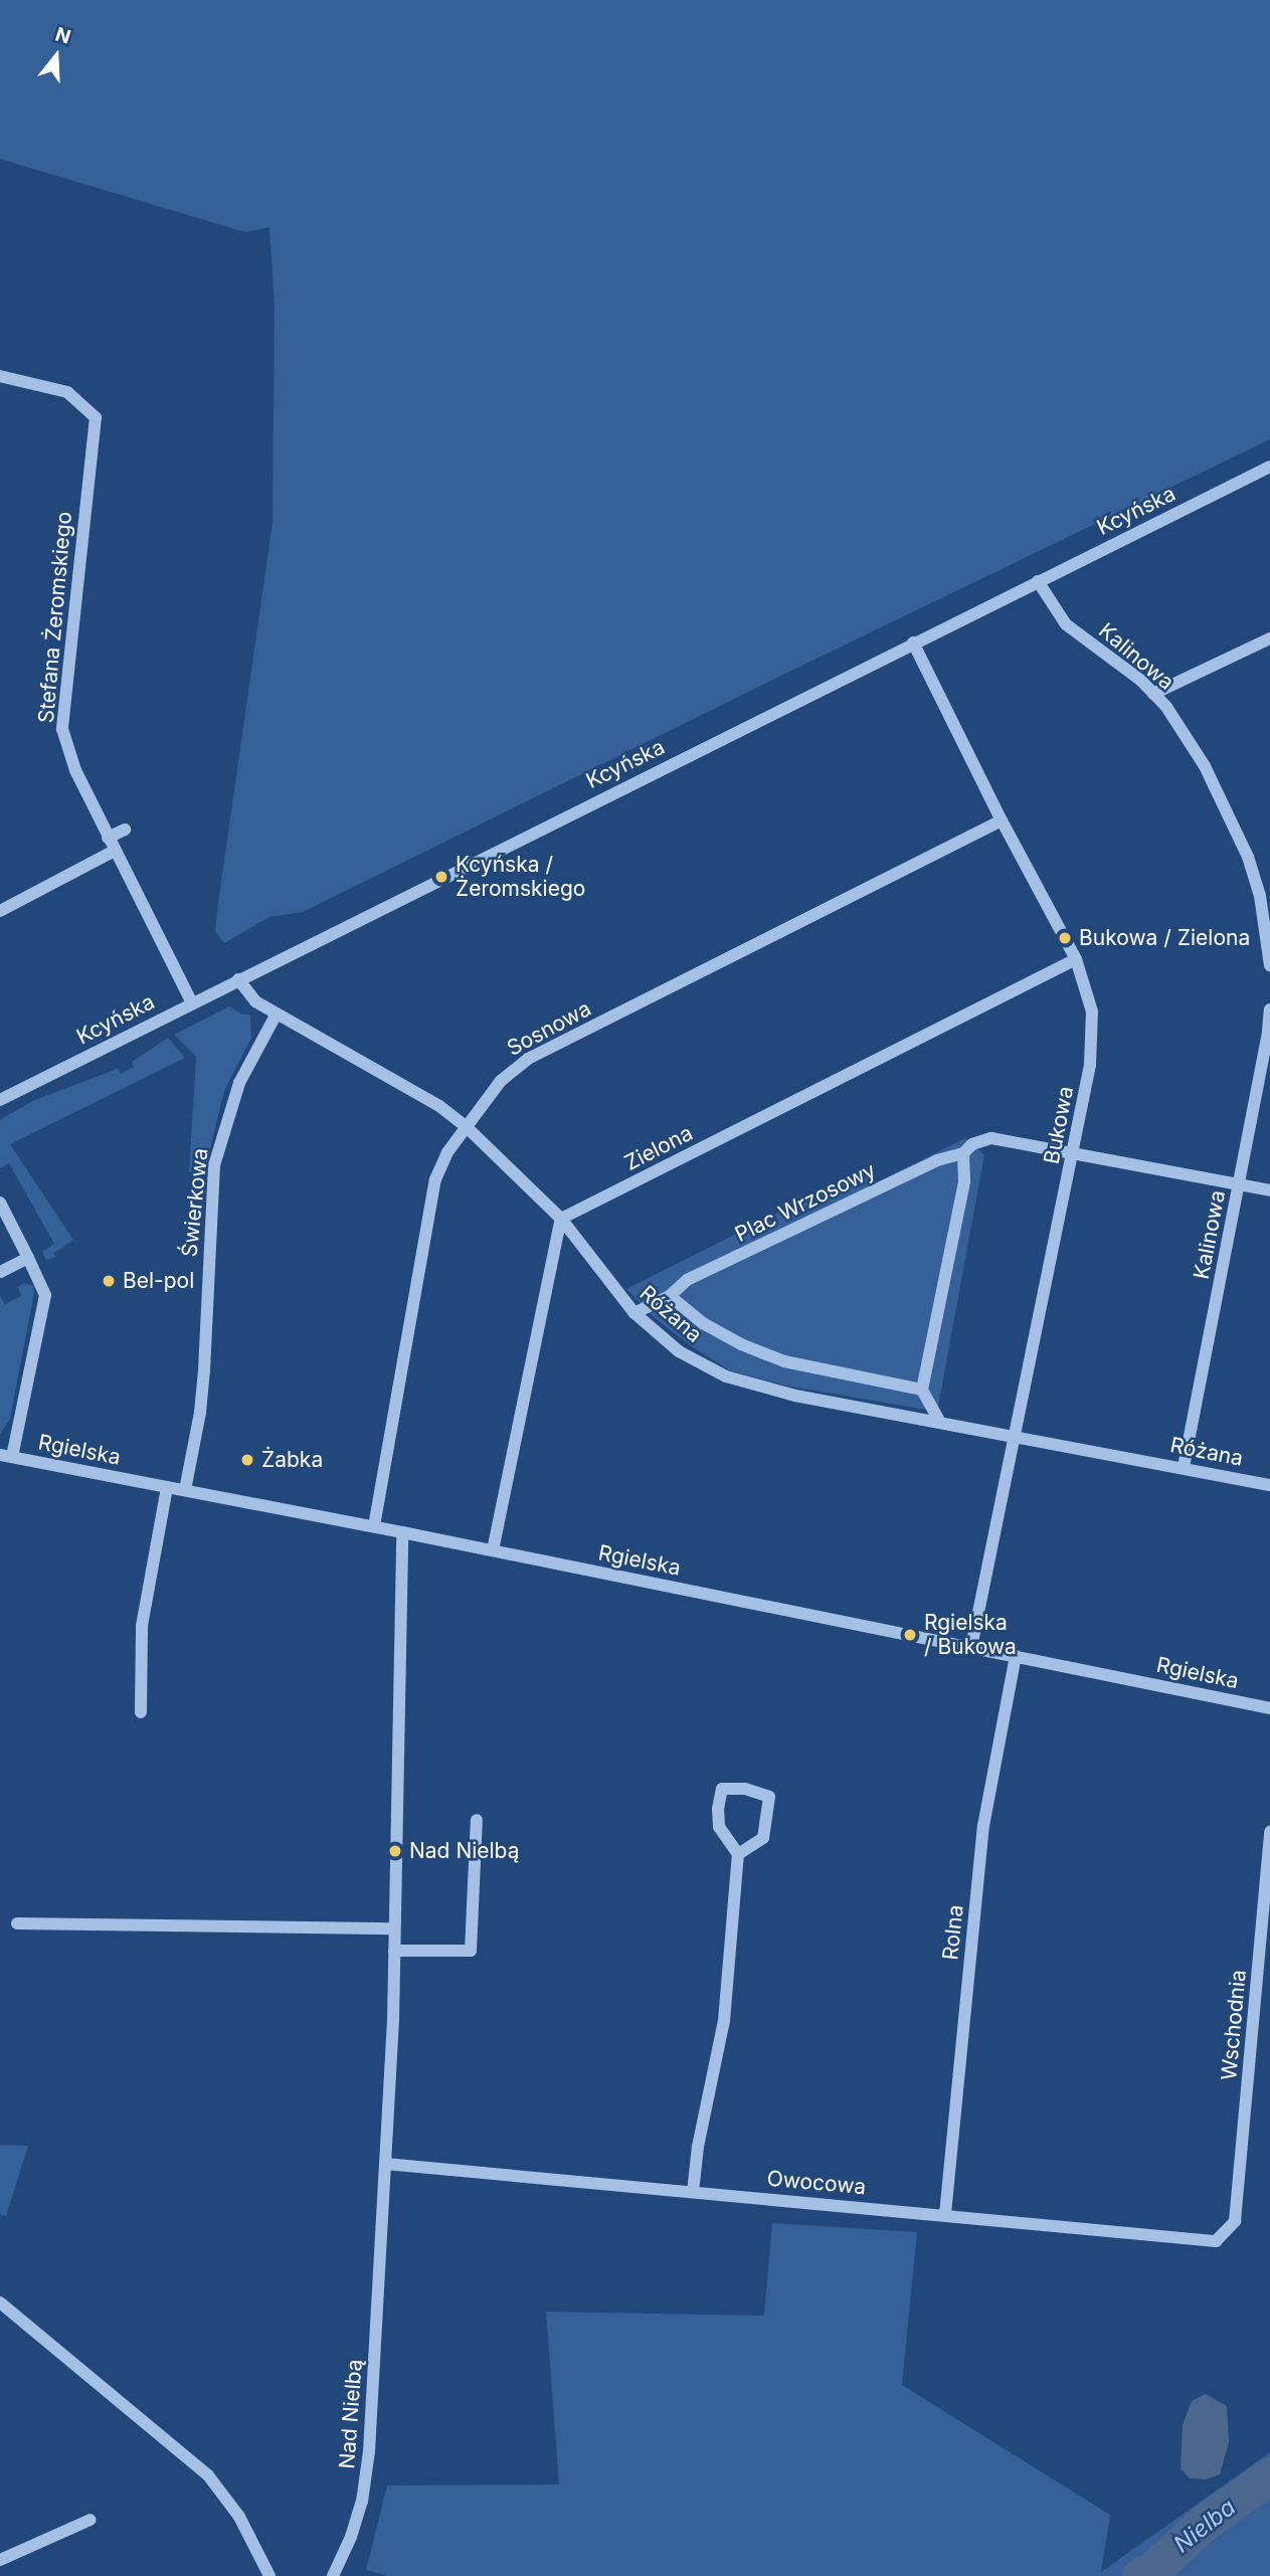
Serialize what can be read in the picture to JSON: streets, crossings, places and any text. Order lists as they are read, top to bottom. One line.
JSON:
{"streets":{"street":["Kcyńska","Stefana Żeromskiego","Kalinowa","Sosnowa","Bukowa","Zielona","Świerkowa","Plac Wrzosowy","Różana","Rgielska","Rolna","Wschodnia","Owocowa","Nad Nielbą"]},"crossings":[["Kcyńska","Stefana Żeromskiego"],["Kcyńska","Kalinowa"],["Kcyńska","Bukowa"],["Kcyńska","Różana"],["Kalinowa","Plac Wrzosowy"],["Kalinowa","Różana"],["Sosnowa","Bukowa"],["Sosnowa","Różana"],["Sosnowa","Rgielska"],["Bukowa","Zielona"],["Bukowa","Plac Wrzosowy"],["Bukowa","Różana"],["Bukowa","Rgielska"],["Zielona","Różana"],["Świerkowa","Różana"],["Świerkowa","Rgielska"],["Plac Wrzosowy","Różana"],["Rgielska","Rolna"],["Rgielska","Nad Nielbą"],["Rolna","Owocowa"],["Wschodnia","Owocowa"],["Owocowa","Nad Nielbą"]],"water":["Nielba"],"places":["Kcyńska / Żeromskiego","Bukowa / Zielona","Bel-pol","Żabka","Rgielska / Bukowa","Nad Nielbą"],"north":"top"}
